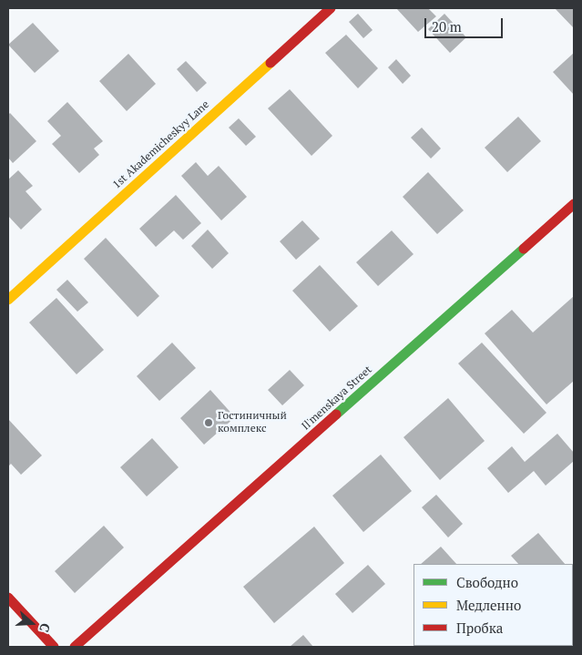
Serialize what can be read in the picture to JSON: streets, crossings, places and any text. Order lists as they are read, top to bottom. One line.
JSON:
{"streets":{"main road":["1st Akademicheskyy Lane","Il'menskaya Street"]},"places":["Гостиничный комплекс"],"legend":["Свободно","Медленно","Пробка"],"scale_bar":"20 m","north":"right"}
